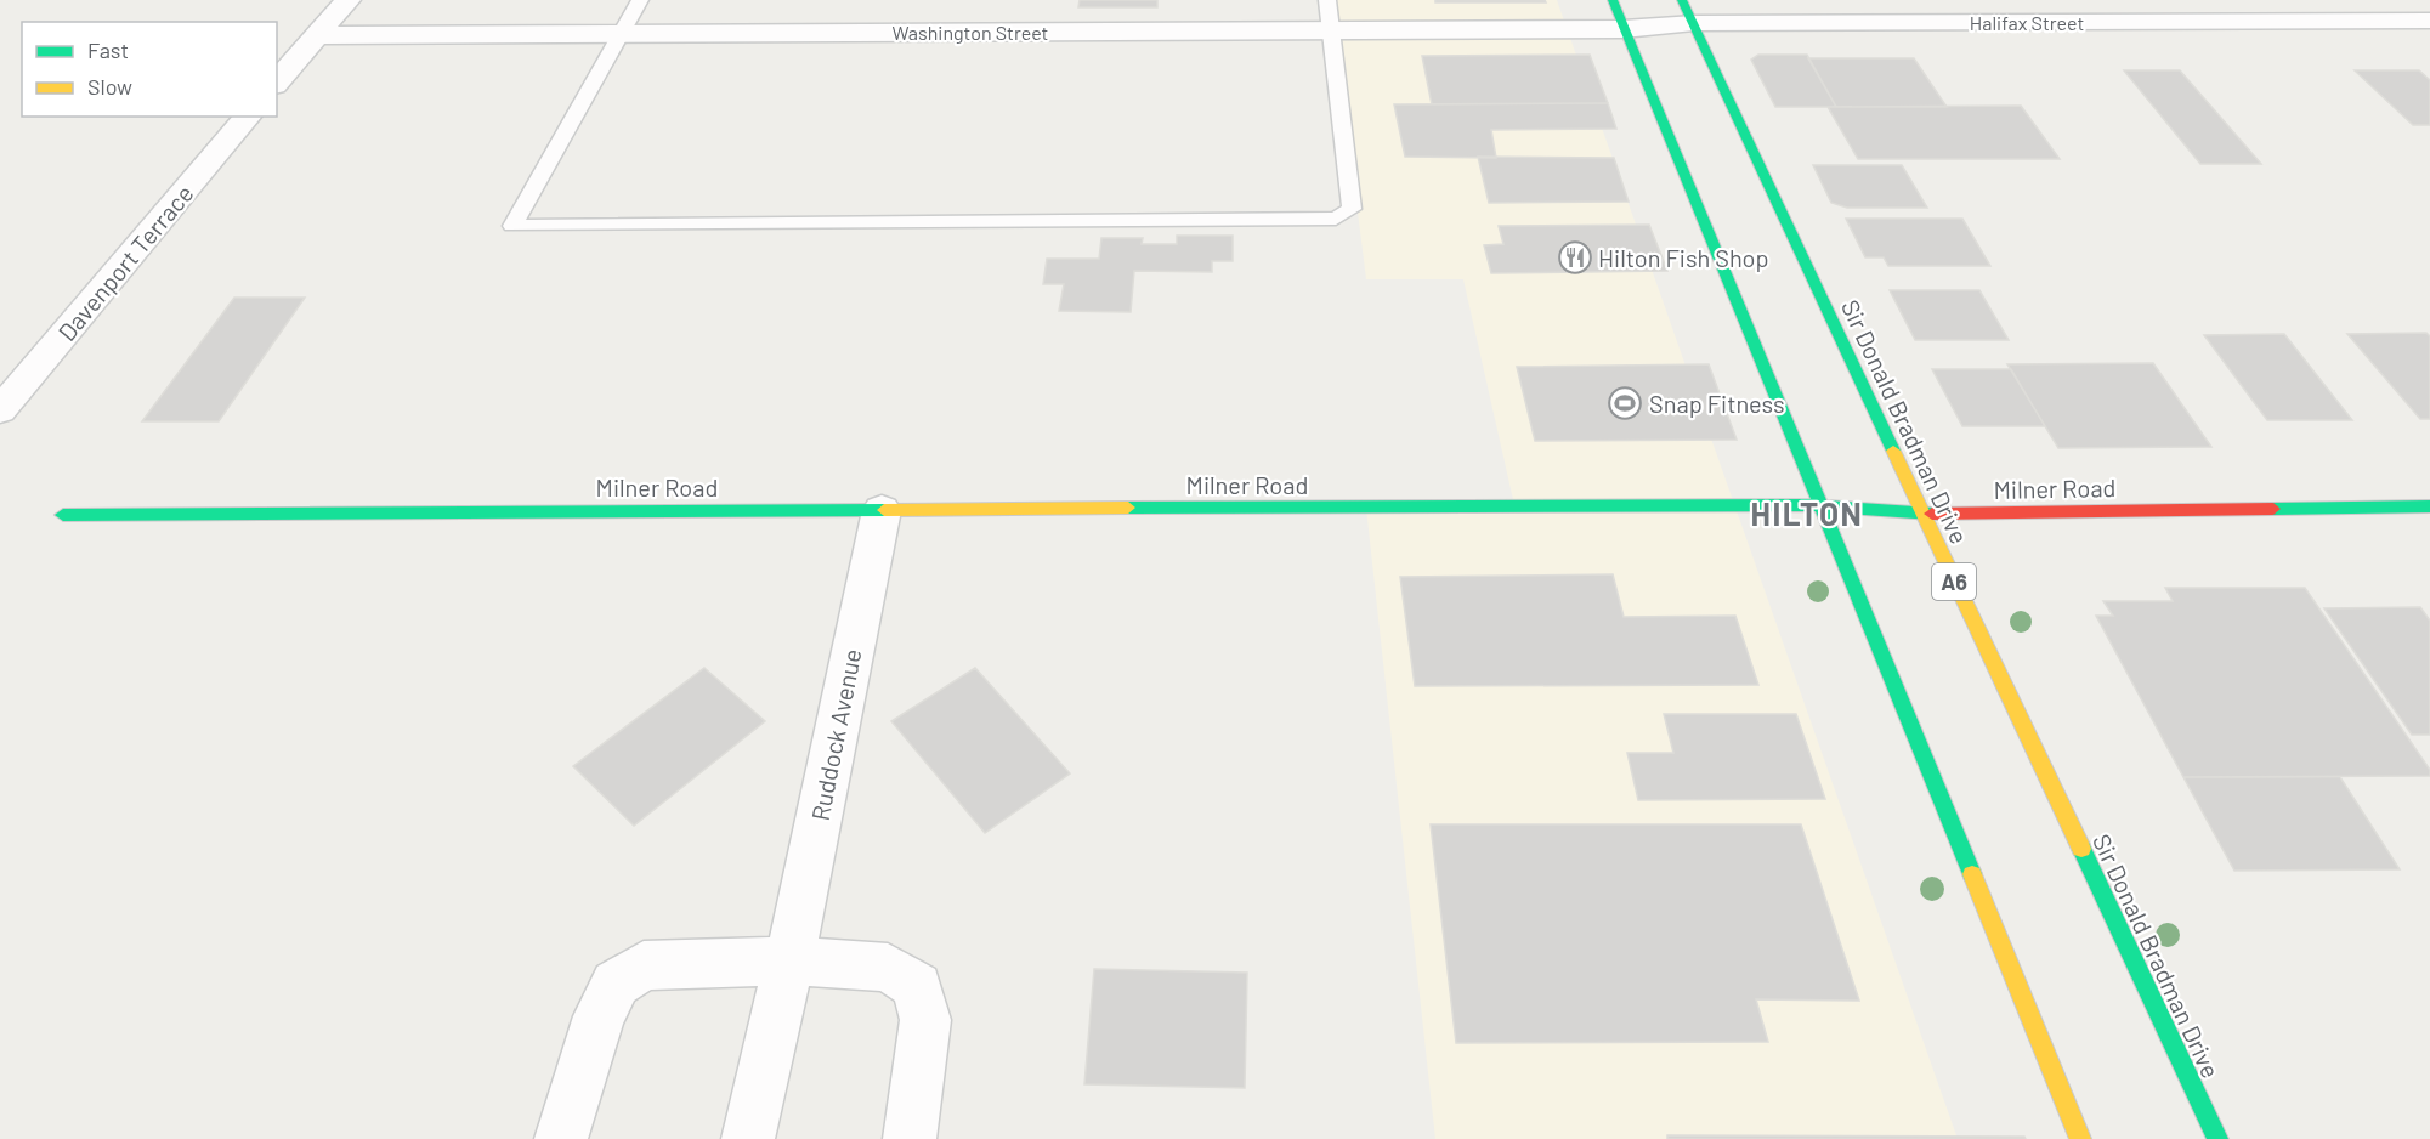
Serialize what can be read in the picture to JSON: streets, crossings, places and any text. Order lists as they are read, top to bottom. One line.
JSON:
{"streets":{"main road":["Sir Donald Bradman Drive","Milner Road","A6"],"street":["Halifax Street","Washington Street","Davenport Terrace","Ruddock Avenue"]},"crossings":[["Halifax Street","Washington Street"],["Halifax Street","Sir Donald Bradman Drive"],["Sir Donald Bradman Drive","Milner Road"],["Milner Road","Ruddock Avenue"]],"districts":["HILTON"],"places":{"restaurant":["Hilton Fish Shop"],"sports":["Snap Fitness"]},"legend":["Fast","Slow"]}
